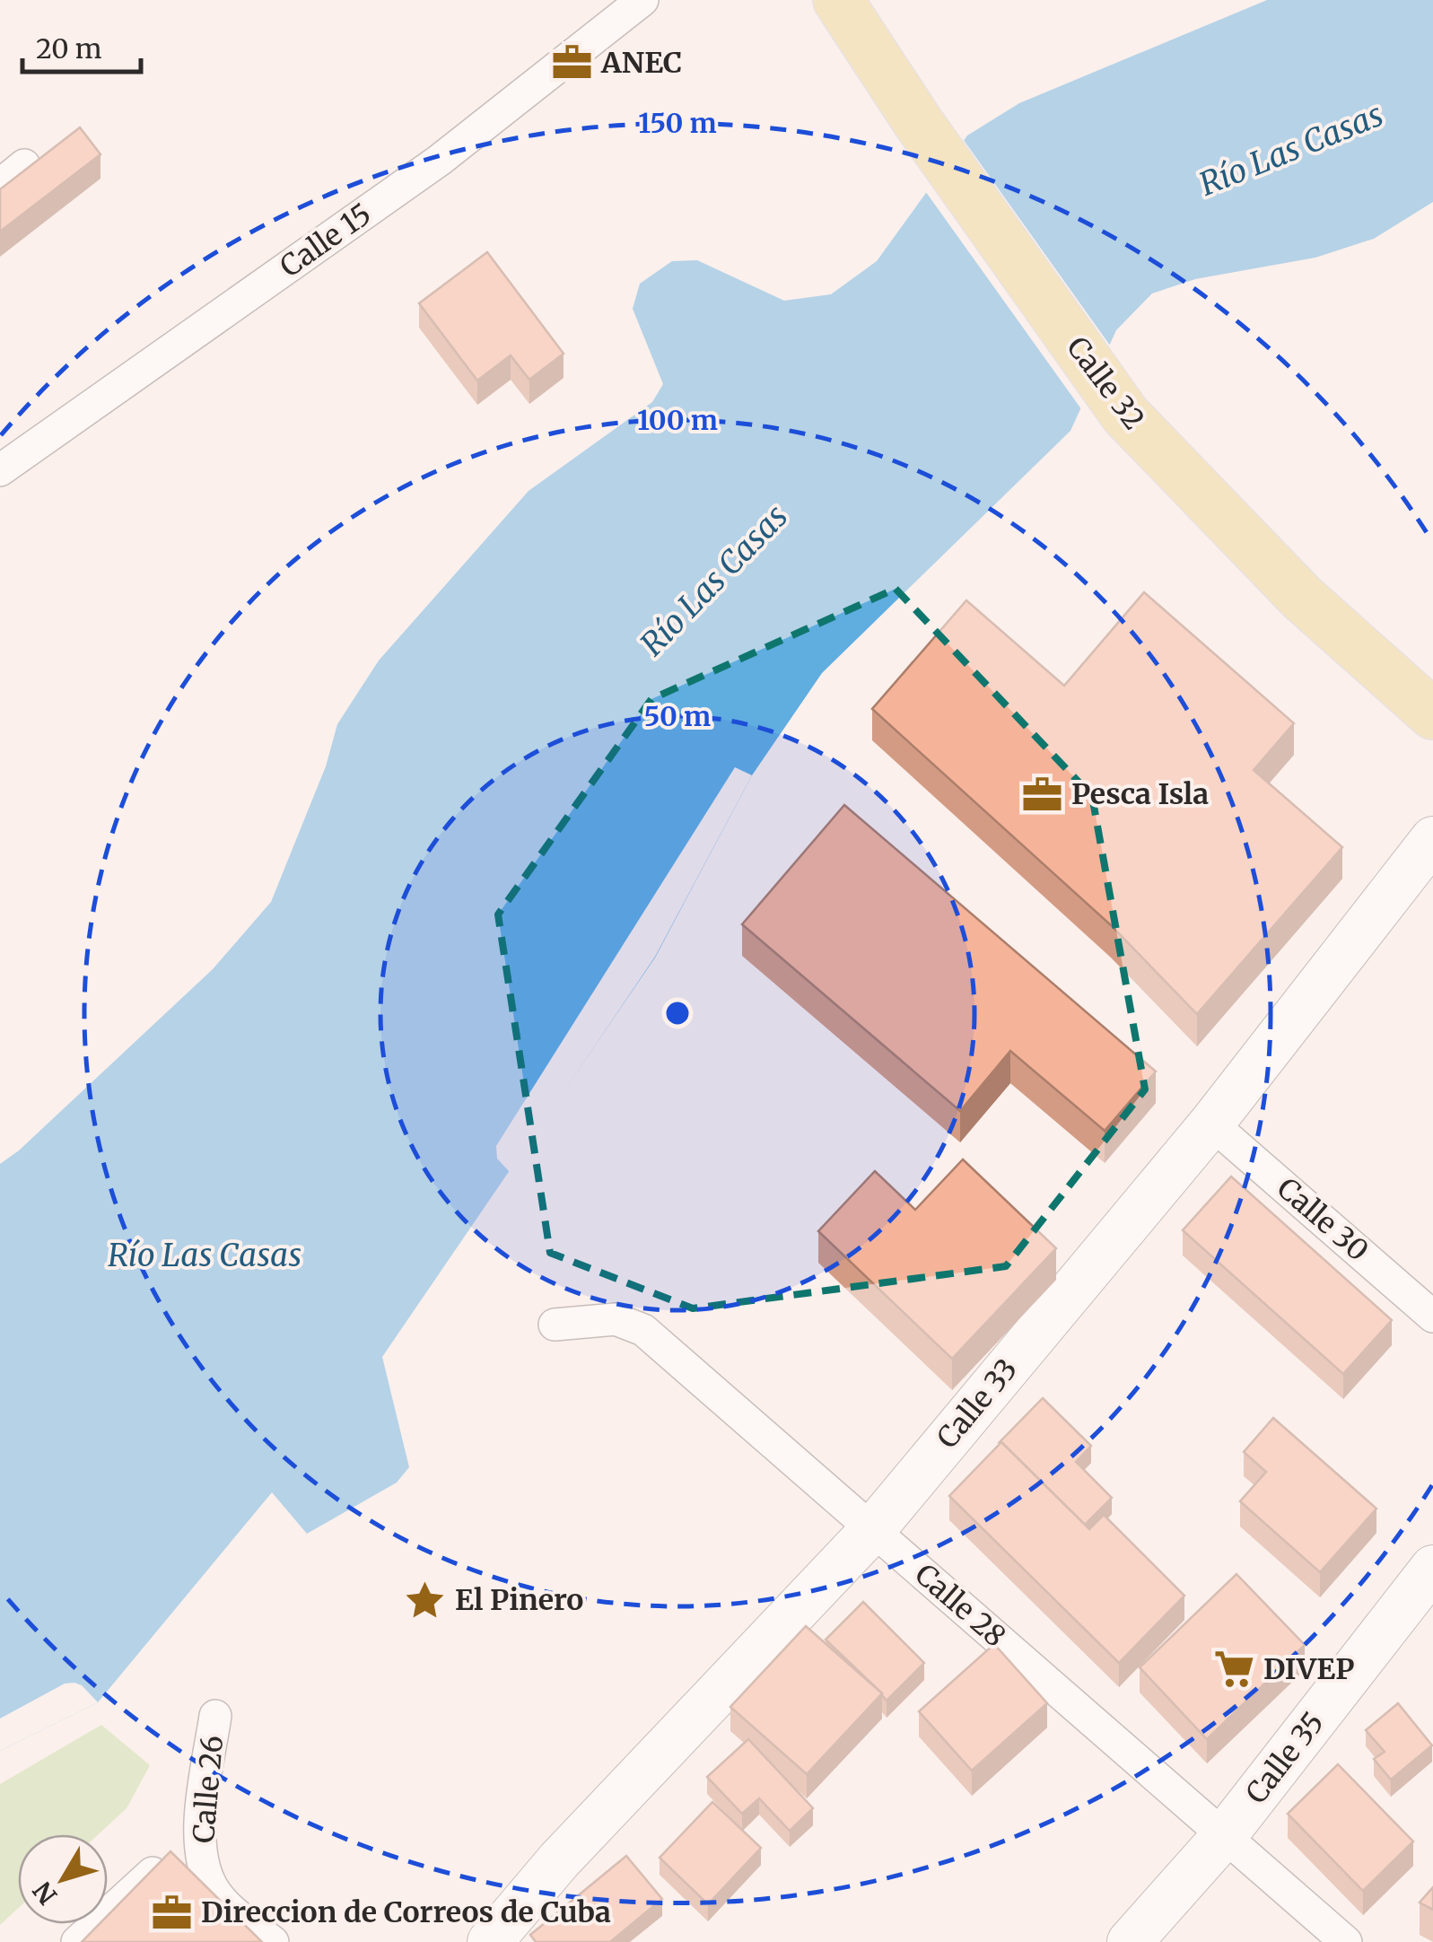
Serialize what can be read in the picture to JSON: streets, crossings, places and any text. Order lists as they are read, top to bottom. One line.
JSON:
{"streets":{"main road":["Calle 32"],"street":["Calle 15","Calle 30","Calle 33","Calle 28","Calle 35","Calle 26"]},"crossings":[["Calle 30","Calle 33"],["Calle 33","Calle 28"],["Calle 28","Calle 35"]],"water":["Río Las Casas"],"places":{"office":["ANEC","Pesca Isla","Direccion de Correos de Cuba"],"place":["El Pinero"],"supermarket":["DIVEP"]},"scale_bar":"20 m","north":"bottom left","rings":["150 m","100 m","50 m"]}
